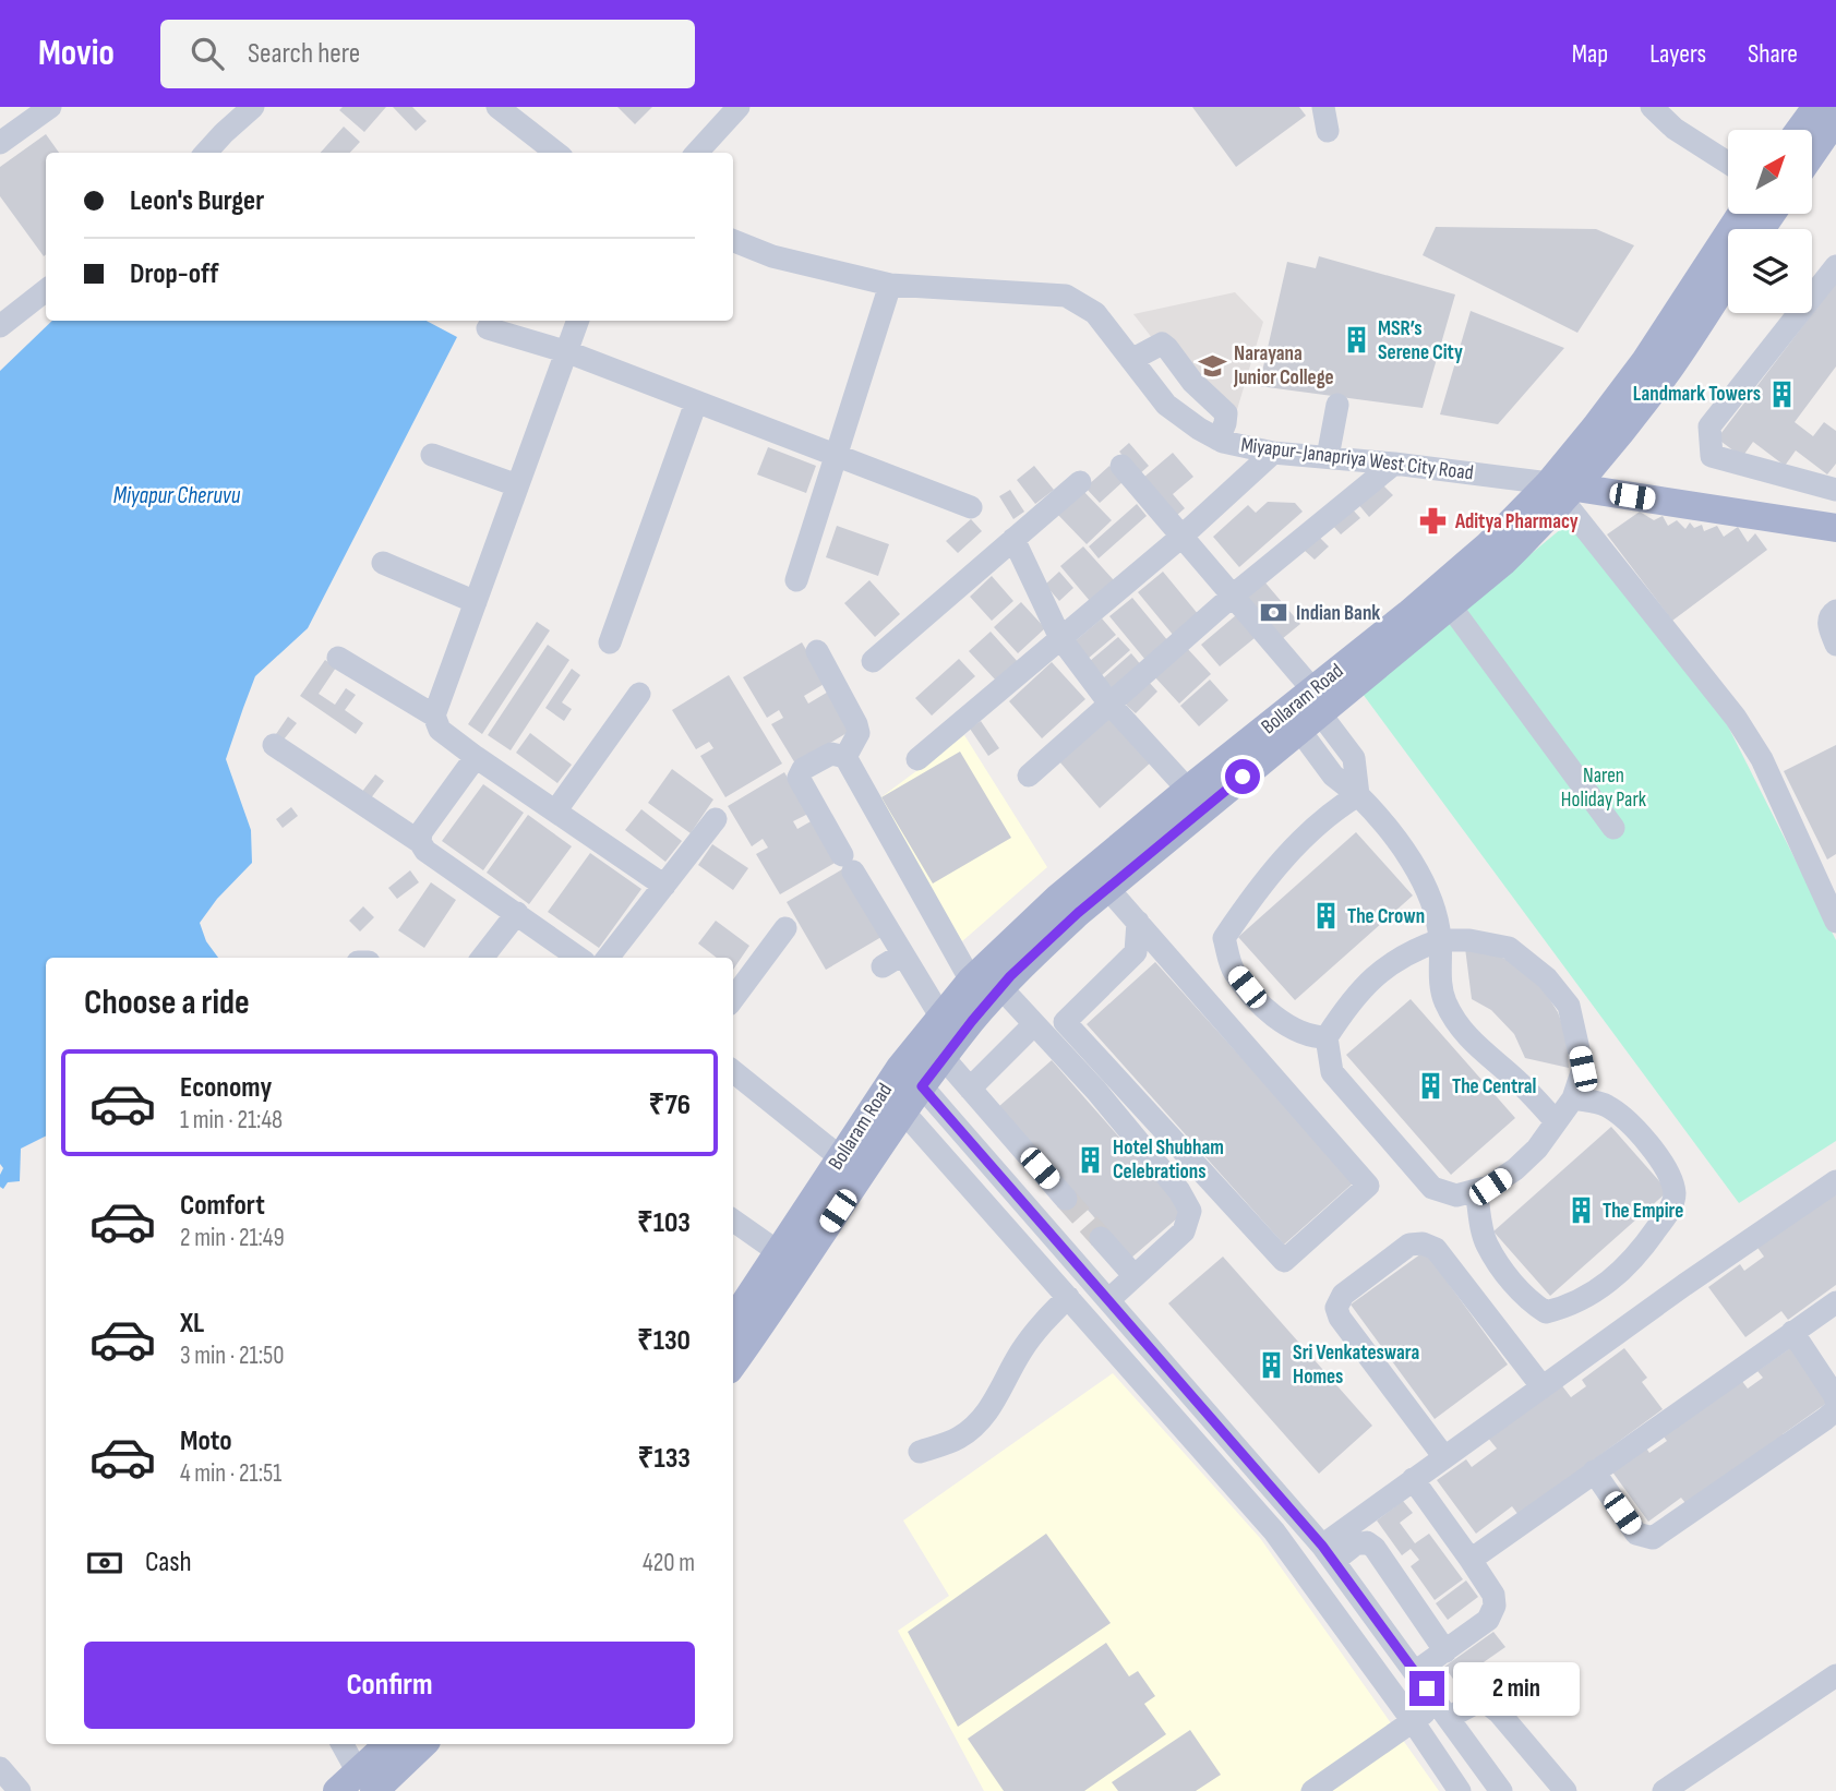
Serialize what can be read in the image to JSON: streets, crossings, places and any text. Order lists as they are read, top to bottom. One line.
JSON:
{"streets":{"main road":["Bollaram Road"],"street":["Miyapur-Janapriya West City Road"]},"crossings":[["Miyapur-Janapriya West City Road","Bollaram Road"]],"water":["Miyapur Cheruvu"],"parks":["Naren Holiday Park"],"places":{"building":["MSR’s Serene City","Landmark Towers","The Crown","The Central","Hotel Shubham Celebrations","The Empire","Sri Venkateswara Homes"],"school or university":["Narayana Junior College"],"pharmacy":["Aditya Pharmacy"],"bank":["Indian Bank"]},"north":"top right","page":{"header":"Movio","search":"Search here","nav":["Map","Layers","Share"],"banner":["Leon's Burger","Drop-off"],"heading":"Choose a ride","list":[{"name":"Economy","note":"1 min · 21:48","value":"₹76"},{"name":"Comfort","note":"2 min · 21:49","value":"₹103"},{"name":"XL","note":"3 min · 21:50","value":"₹130"},{"name":"Moto","note":"4 min · 21:51","value":"₹133"}],"pay":["Cash","420 m"],"buttons":"Confirm","bubble":"2 min"}}
